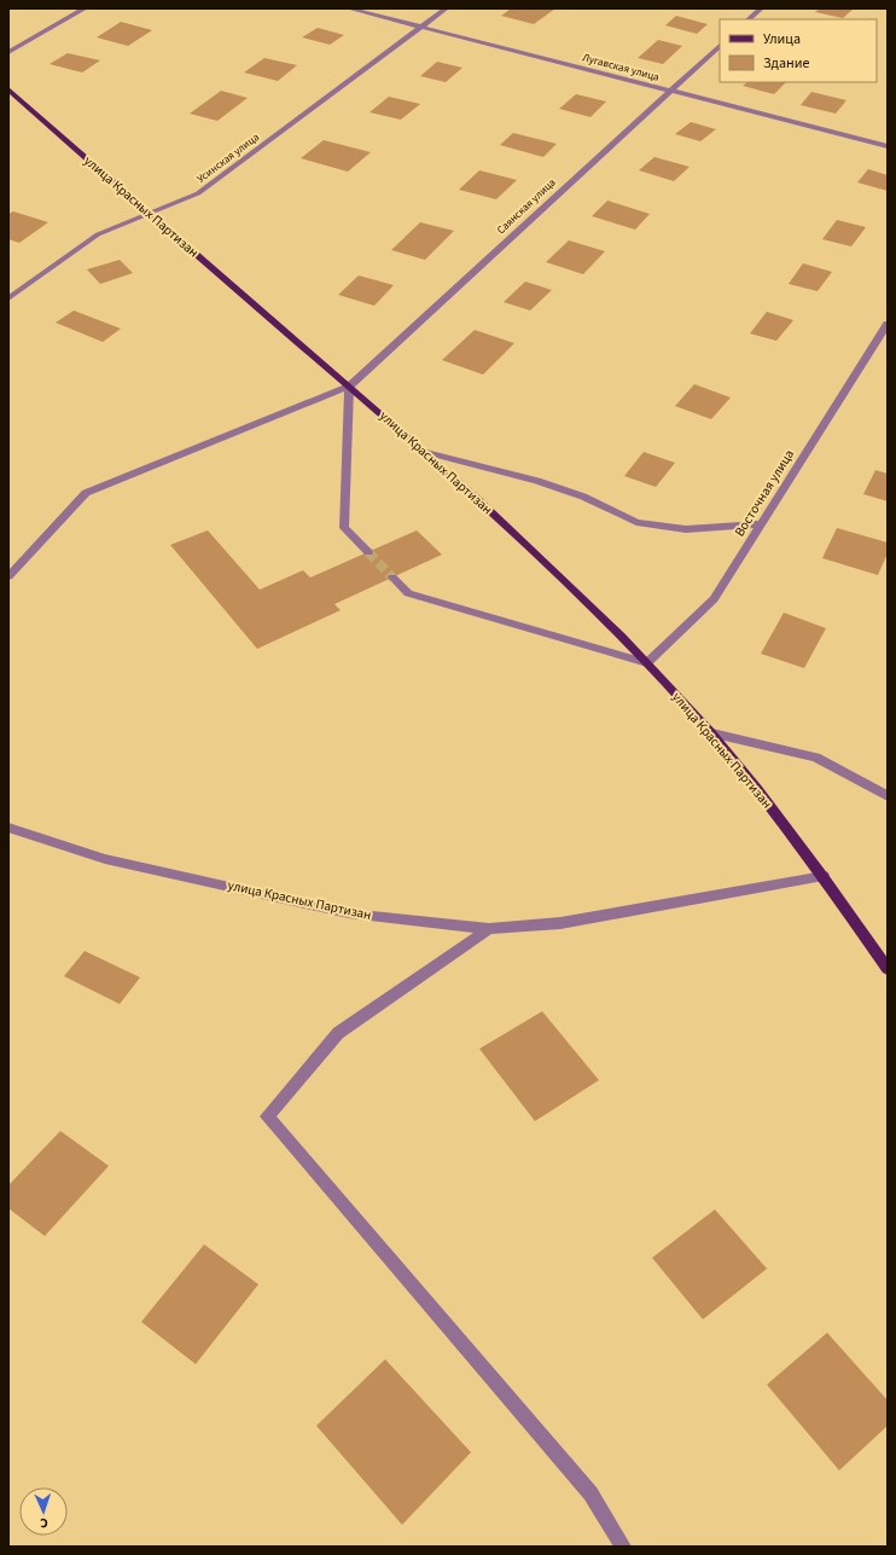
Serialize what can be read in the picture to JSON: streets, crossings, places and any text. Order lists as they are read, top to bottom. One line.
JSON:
{"streets":{"main road":["улица Красных Партизан"],"street":["Лугавская улица","Усинская улица","Саянская улица","Восточная улица"]},"crossings":[["Лугавская улица","Усинская улица"],["Лугавская улица","Саянская улица"],["Усинская улица","улица Красных Партизан"],["улица Красных Партизан","Саянская улица"],["улица Красных Партизан","Восточная улица"]],"legend":["Улица","Здание"],"north":"bottom"}
